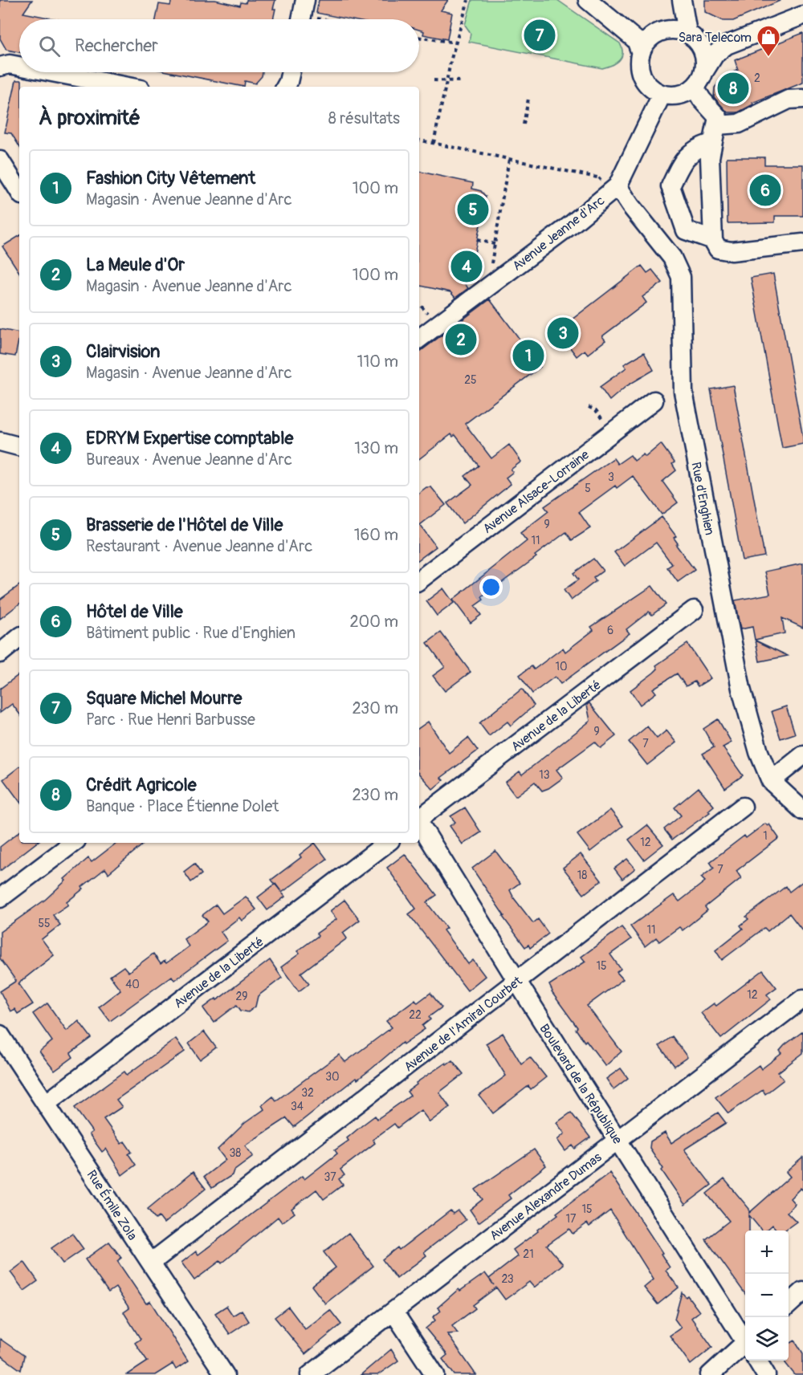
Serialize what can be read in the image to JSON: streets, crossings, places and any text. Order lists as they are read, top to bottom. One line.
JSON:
{"streets":{"street":["Avenue Jeanne d'Arc","Avenue Alsace-Lorraine","Rue d'Enghien","Avenue de la Liberté","Avenue de l'Amiral Courbet","Boulevard de la République","Avenue Alexandre Dumas","Rue Émile Zola"]},"crossings":[["Avenue Jeanne d'Arc","Rue d'Enghien"],["Avenue de la Liberté","Rue Émile Zola"],["Avenue de l'Amiral Courbet","Boulevard de la République"],["Avenue de l'Amiral Courbet","Rue Émile Zola"],["Boulevard de la République","Avenue Alexandre Dumas"]],"places":{"shop":["Sara Telecom"]},"house_numbers":["2","25","3","5","9","11","6","10","9","7","13","1","12","7","18","55","11","15","40","12","29","22","30","32","34","38","37","15","17","21","23"],"page":{"pins":["7","8","6","5","4","3","2","1"],"search":"Rechercher","heading":["À proximité","8 résultats"],"list":[{"mark":"1","name":"Fashion City Vêtement","note":"Magasin · Avenue Jeanne d'Arc","value":"100 m"},{"mark":"2","name":"La Meule d'Or","note":"Magasin · Avenue Jeanne d'Arc","value":"100 m"},{"mark":"3","name":"Clairvision","note":"Magasin · Avenue Jeanne d'Arc","value":"110 m"},{"mark":"4","name":"EDRYM Expertise comptable","note":"Bureaux · Avenue Jeanne d'Arc","value":"130 m"},{"mark":"5","name":"Brasserie de l'Hôtel de Ville","note":"Restaurant · Avenue Jeanne d'Arc","value":"160 m"},{"mark":"6","name":"Hôtel de Ville","note":"Bâtiment public · Rue d'Enghien","value":"200 m"},{"mark":"7","name":"Square Michel Mourre","note":"Parc · Rue Henri Barbusse","value":"230 m"},{"mark":"8","name":"Crédit Agricole","note":"Banque · Place Étienne Dolet","value":"230 m"}],"map_buttons":["+","−"]}}
